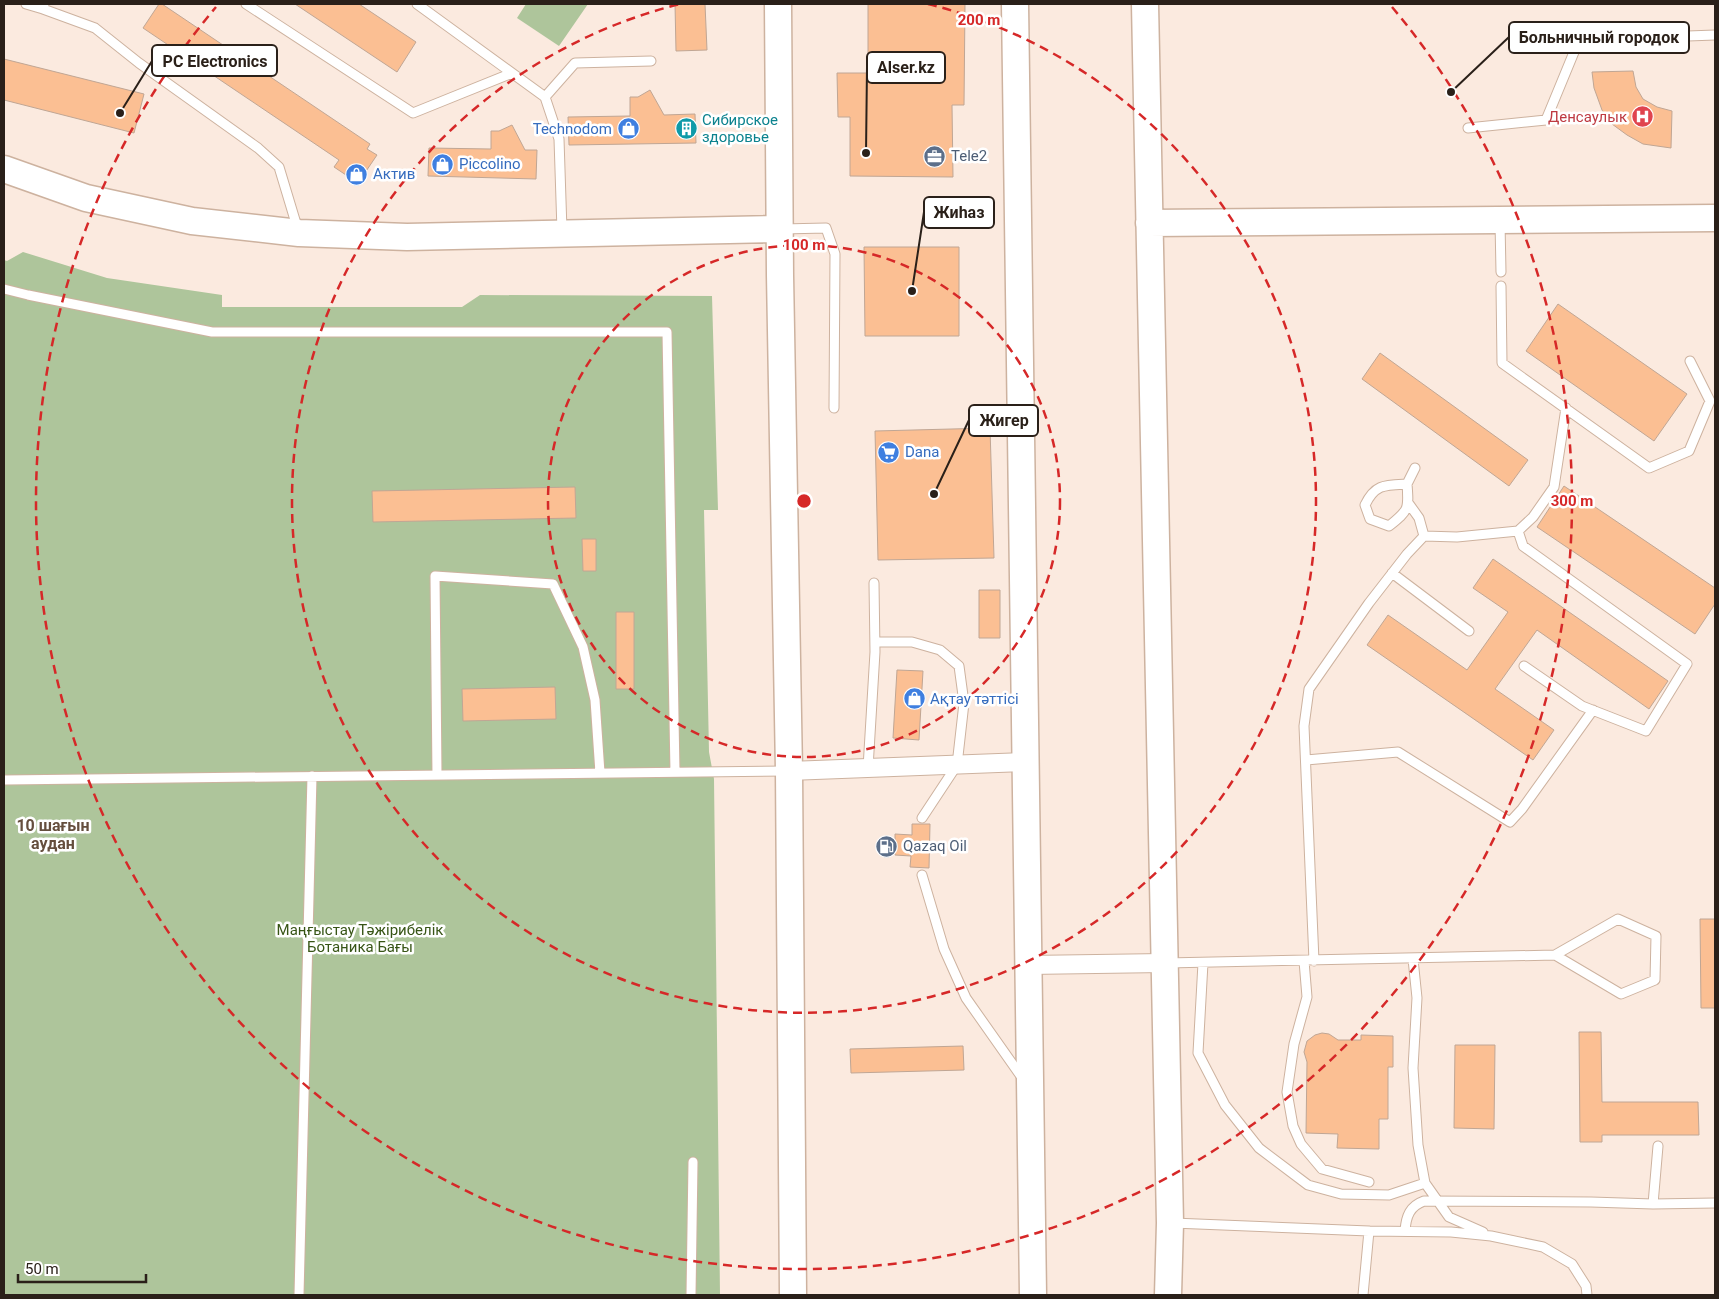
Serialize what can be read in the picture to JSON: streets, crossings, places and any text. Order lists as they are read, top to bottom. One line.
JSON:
{"districts":["10 шағын аудан"],"parks":["Маңғыстау Тәжірибелік Ботаника Бағы"],"places":{"other":["Больничный городок","PC Electronics","Alser.kz","Жиhаз","Жигер"],"hospital":["Денсаулык"],"shop":["Technodom","Piccolino","Актив","Ақтау тәттісі"],"building":["Сибирское здоровье"],"office":["Tele2"],"supermarket":["Dana"],"fuel station":["Qazaq Oil"]},"scale_bar":"50 m","rings":["200 m","100 m","300 m"]}
